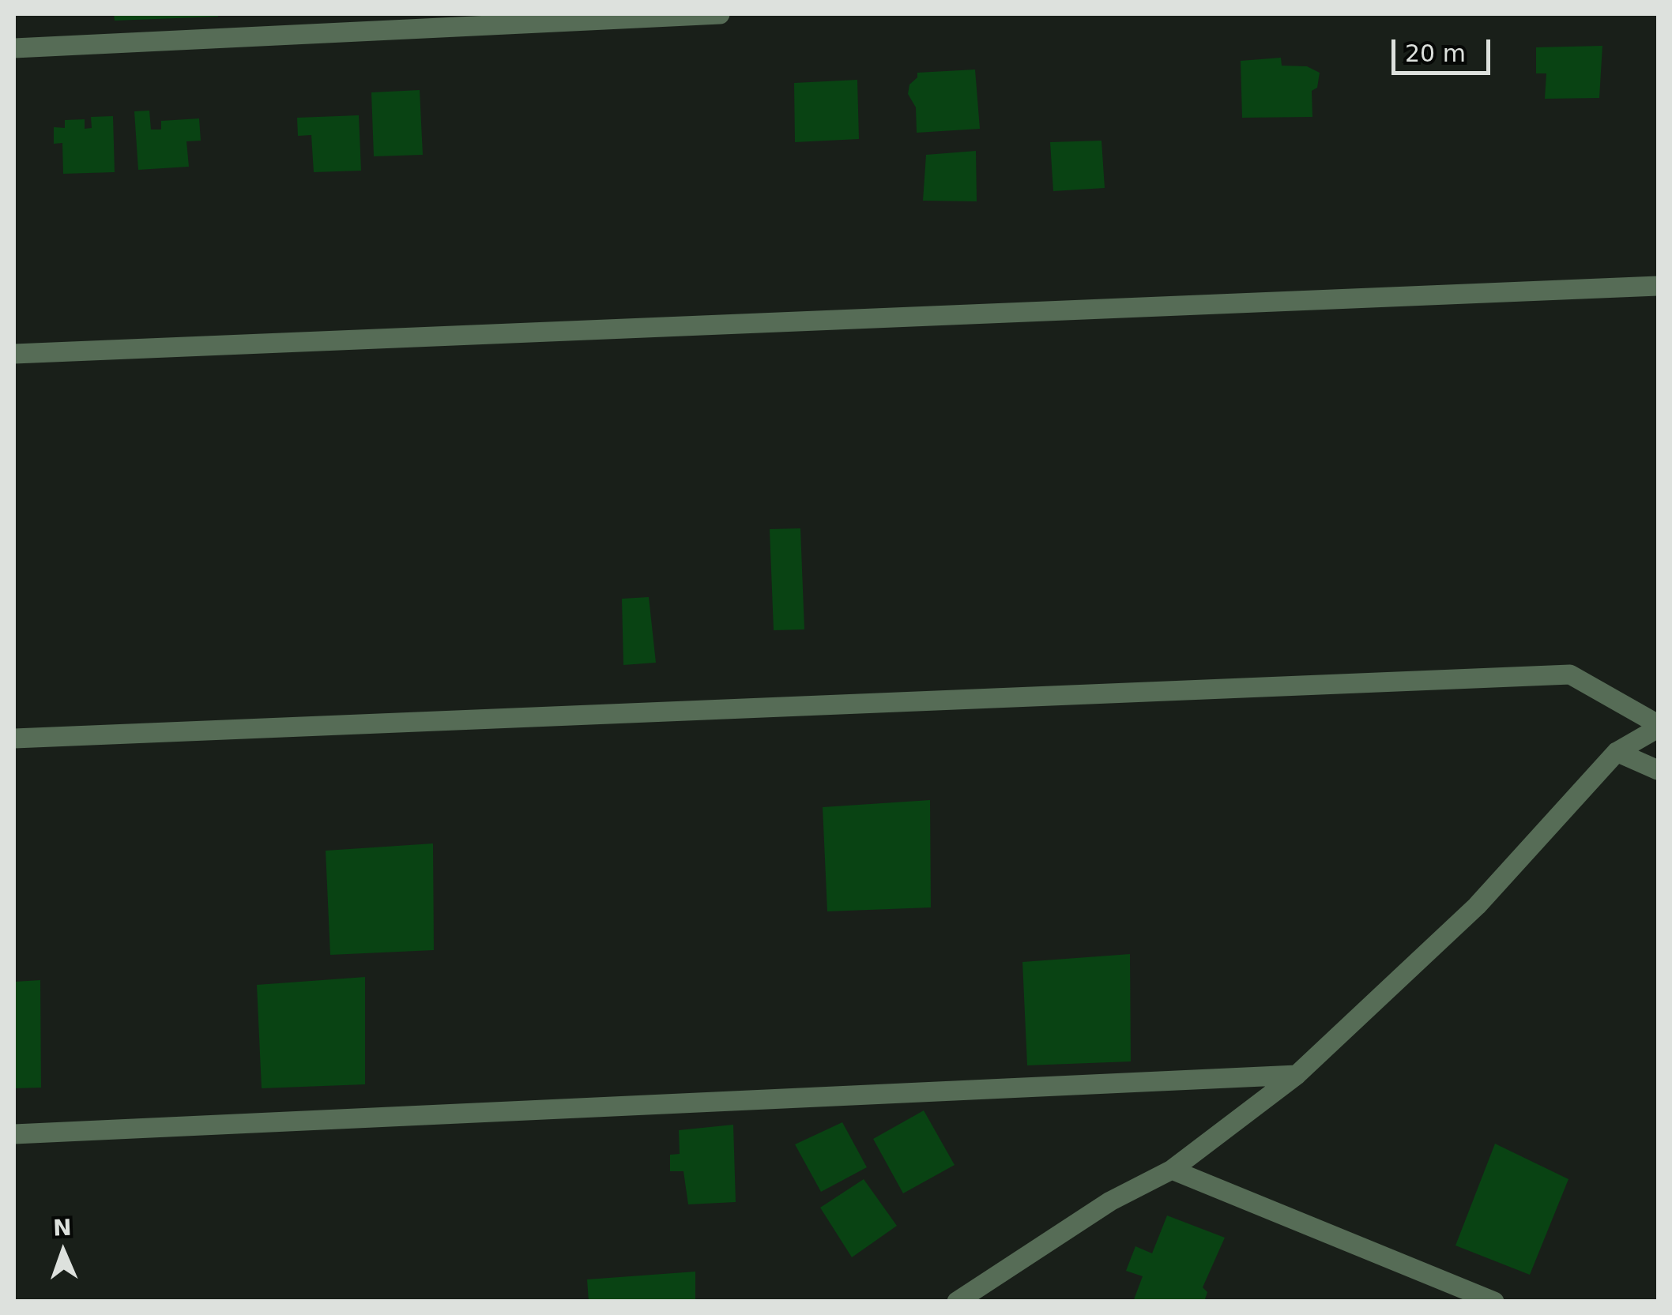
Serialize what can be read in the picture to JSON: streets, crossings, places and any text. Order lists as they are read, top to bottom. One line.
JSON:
{"scale_bar":"20 m","north":"top"}
